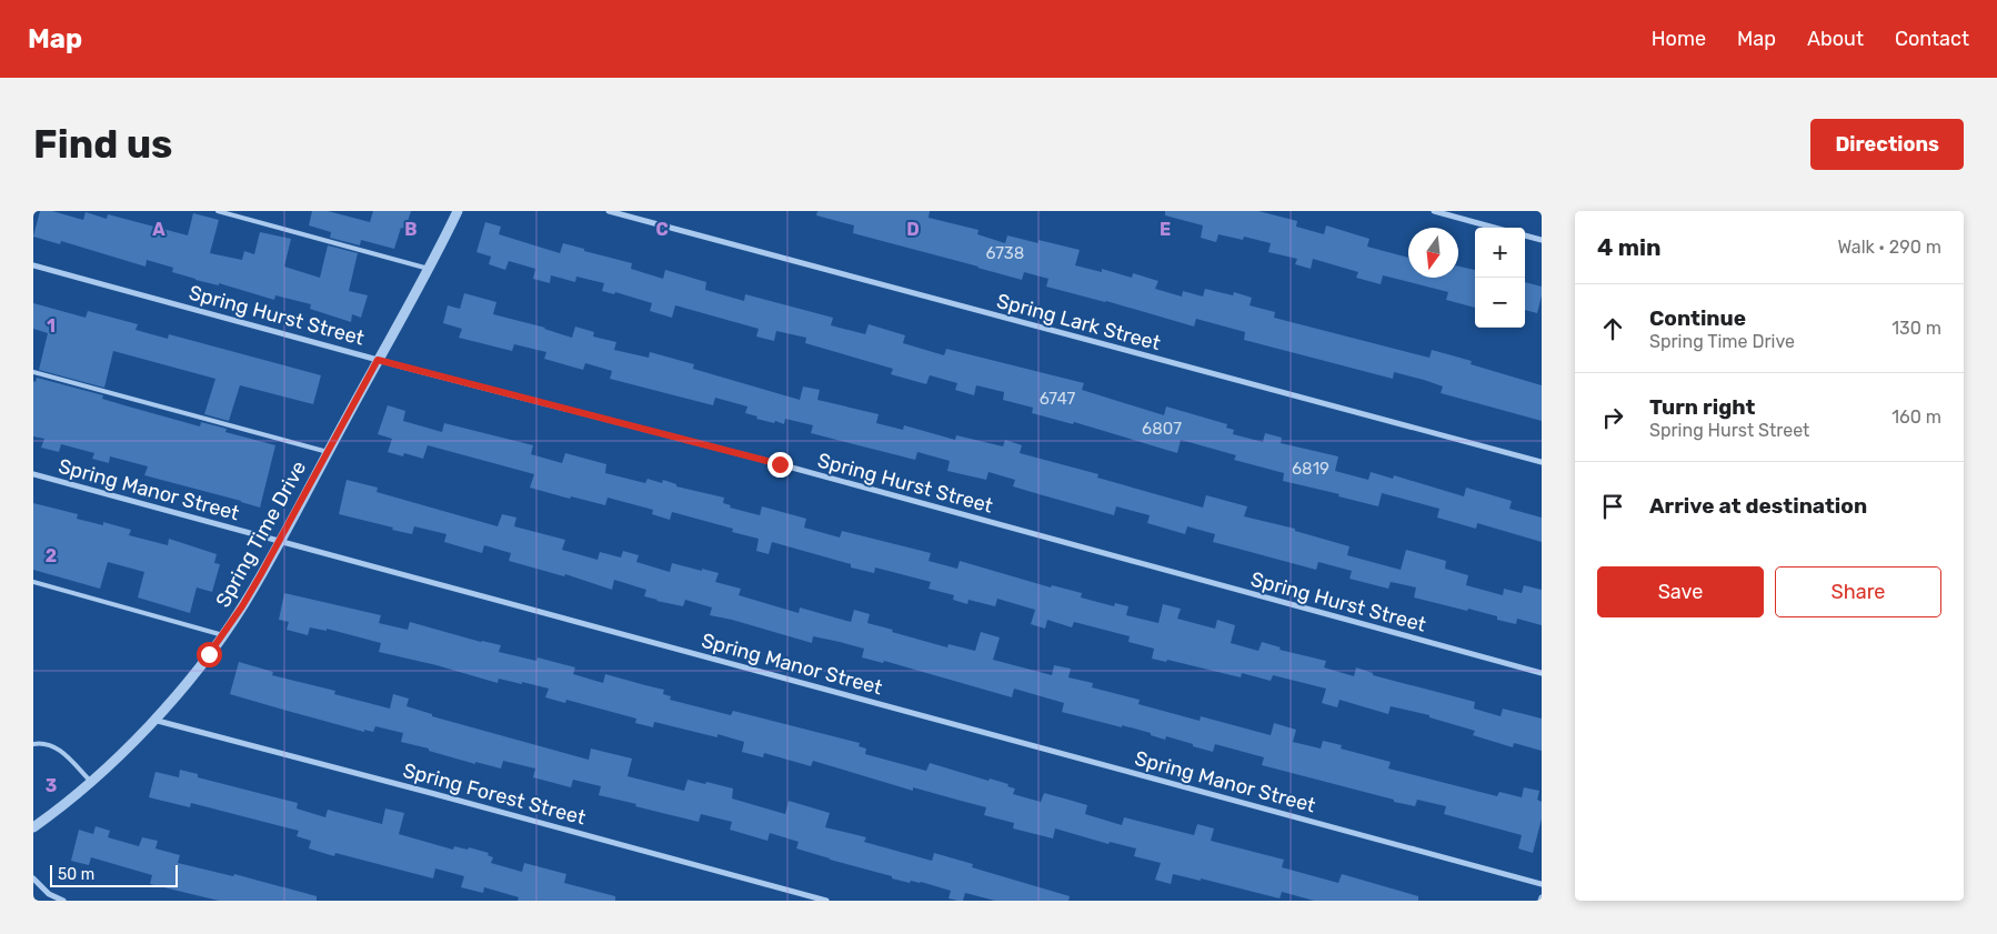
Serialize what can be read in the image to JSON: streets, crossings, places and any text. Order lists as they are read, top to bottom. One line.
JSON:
{"streets":{"street":["Spring Hurst Street","Spring Lark Street","Spring Manor Street","Spring Time Drive","Spring Forest Street"]},"crossings":[["Spring Hurst Street","Spring Time Drive"],["Spring Manor Street","Spring Time Drive"],["Spring Time Drive","Spring Forest Street"]],"house_numbers":["6738","6747","6807","6819"],"scale_bar":"50 m","north":"bottom","page":{"header":"Map","nav":["Home","Map","About","Contact"],"buttons":["Directions",["Save","Share"]],"title":"Find us","heading":["4 min","Walk · 290 m"],"map_buttons":["+","−"],"list":[["Continue","Spring Time Drive","130 m"],["Turn right","Spring Hurst Street","160 m"],"Arrive at destination"],"scale":"50 m"},"grid":{"columns":["A","B","C","D","E"],"rows":["1","2","3"]}}
